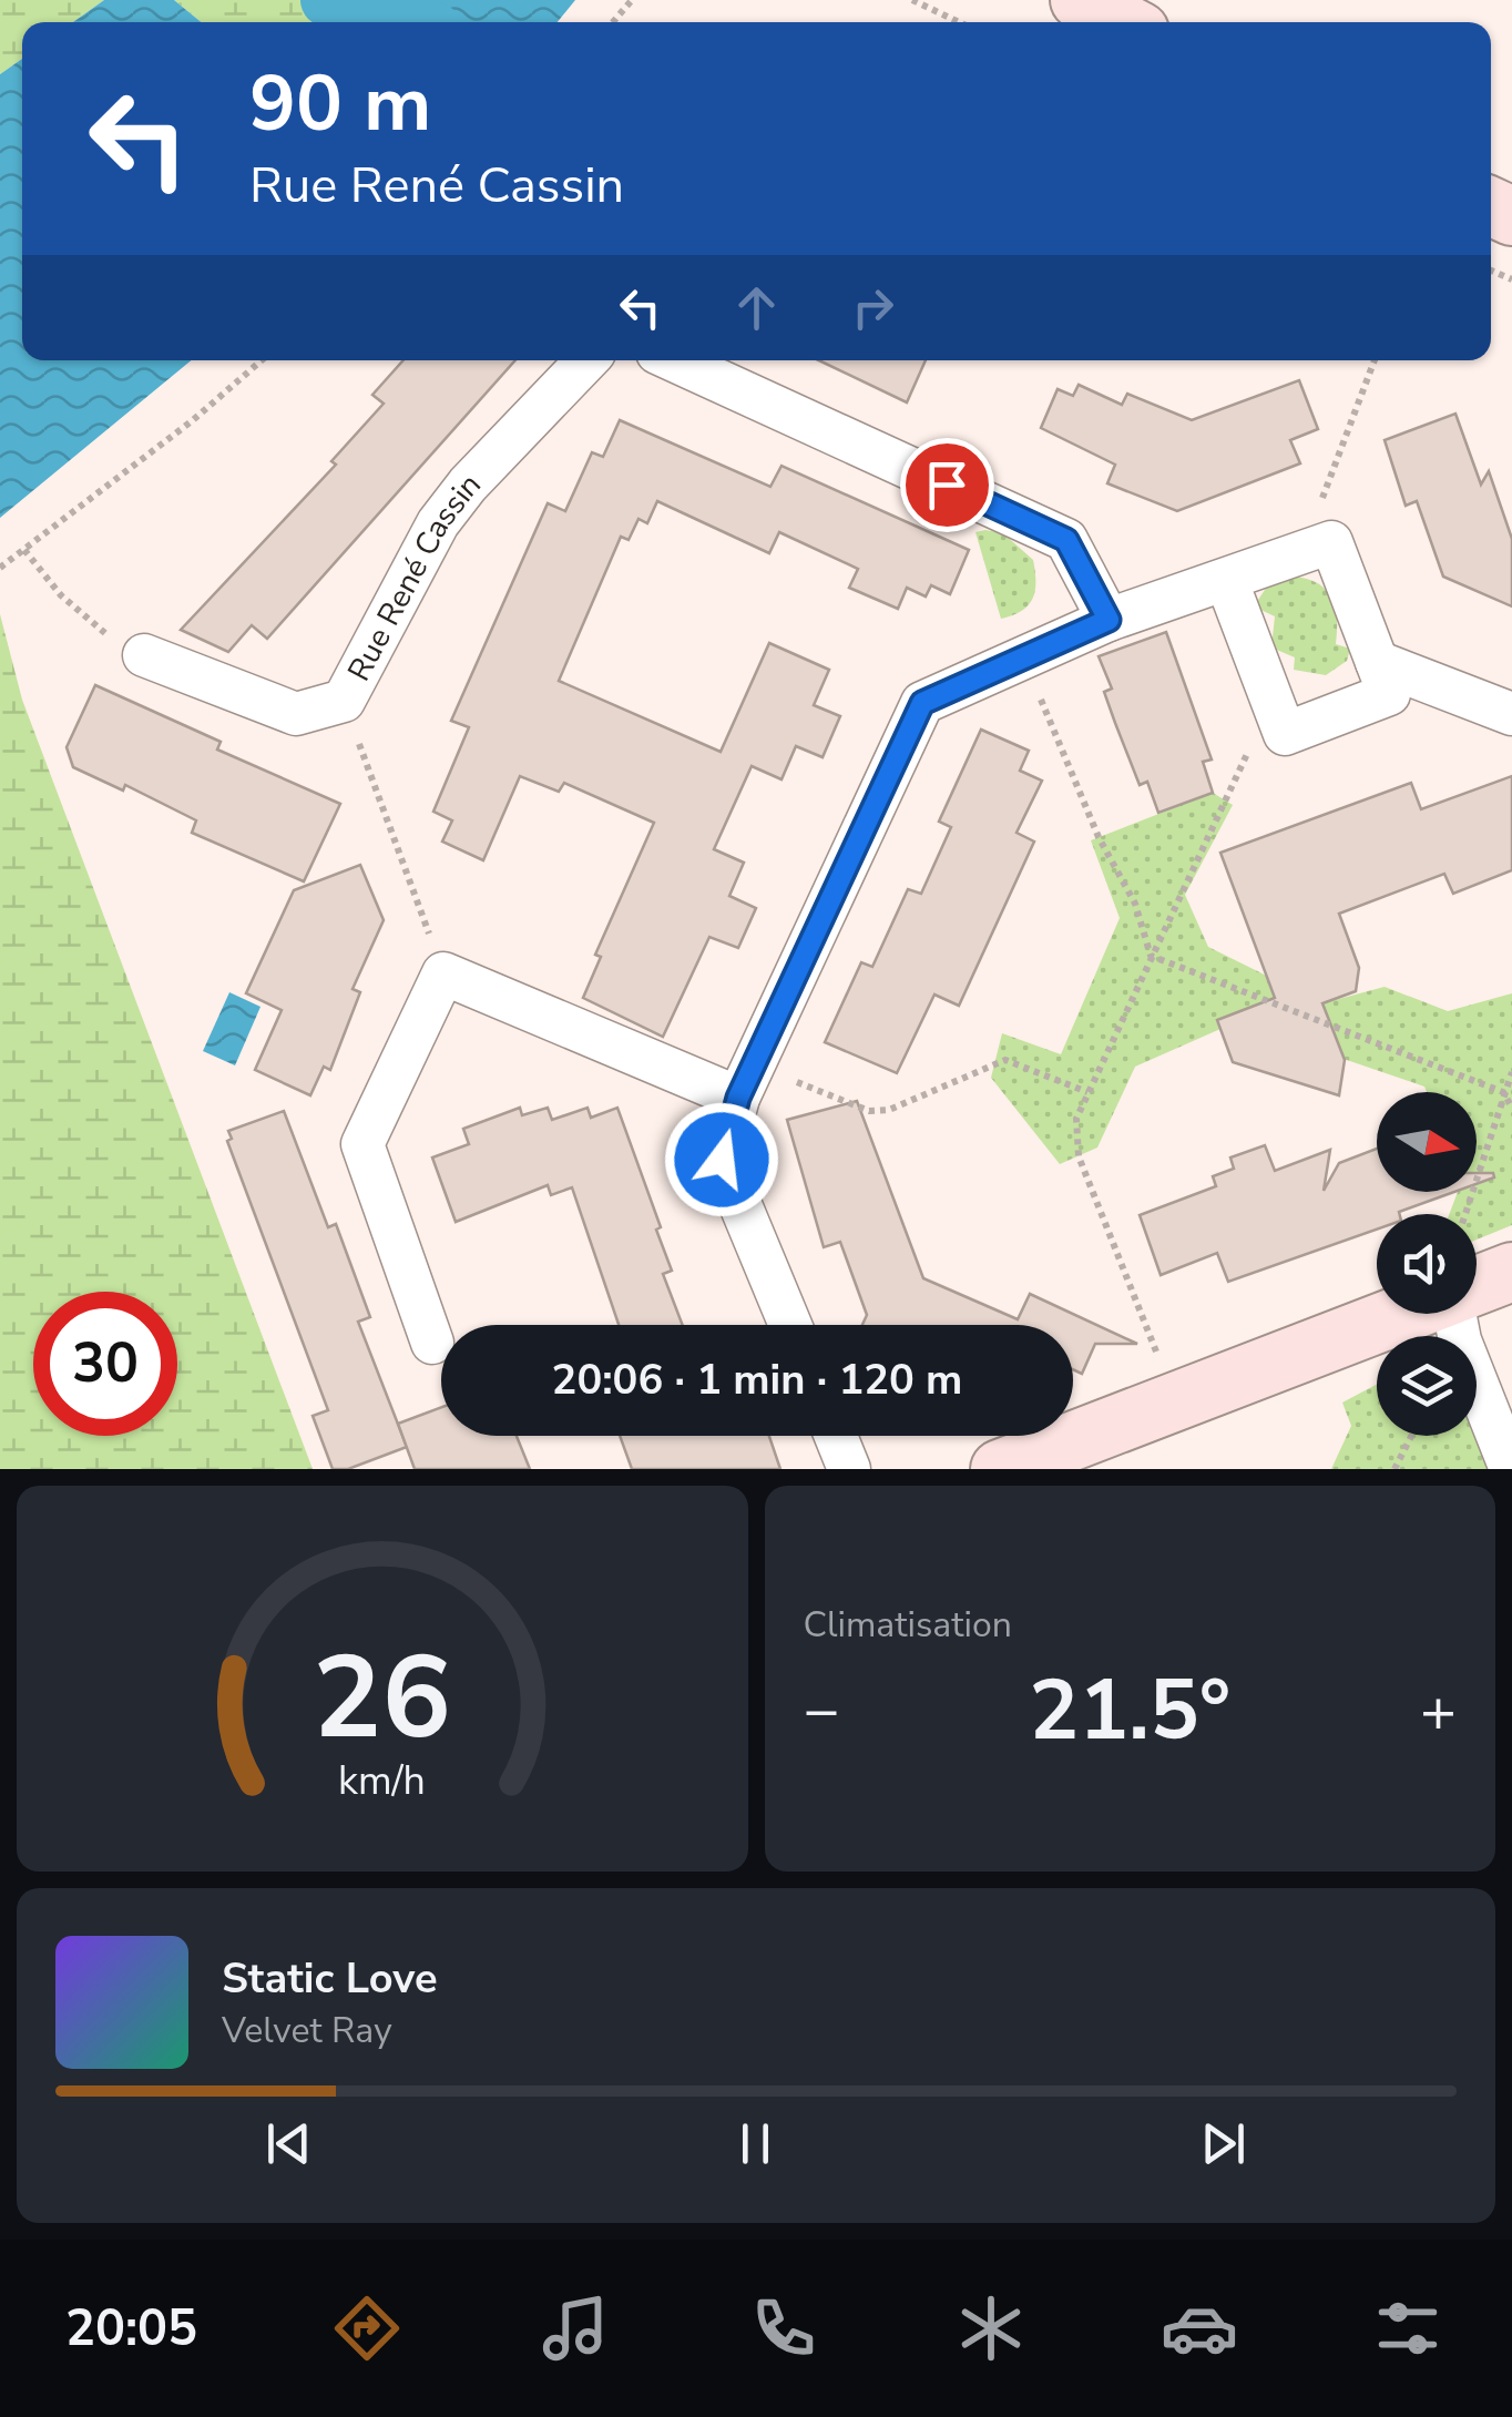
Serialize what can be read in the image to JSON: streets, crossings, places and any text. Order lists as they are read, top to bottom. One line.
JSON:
{"streets":{"street":["Rue René Cassin"]},"north":"right","page":{"turn":["90 m","Rue René Cassin"],"limit":"30","trip":"20:06 · 1 min · 120 m","tile":"Climatisation","heat":["−","21.5°","+"],"song":["Static Love","Velvet Ray"],"tabs":"20:05","gauge":["26","km/h"]}}
